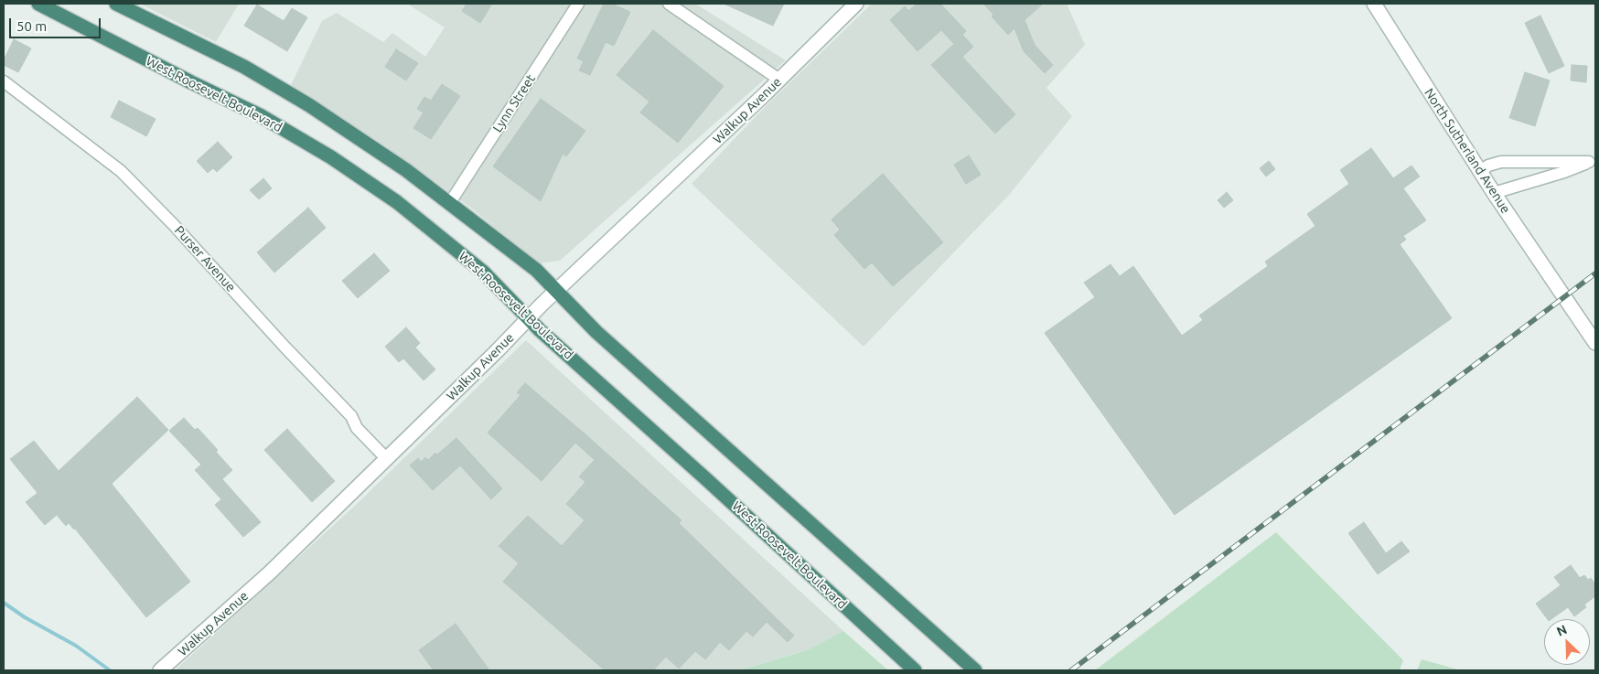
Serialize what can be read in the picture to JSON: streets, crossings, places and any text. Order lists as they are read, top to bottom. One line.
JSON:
{"streets":{"highway":["West Roosevelt Boulevard"],"street":["Lynn Street","Walkup Avenue","North Sutherland Avenue","Purser Avenue"]},"crossings":[["West Roosevelt Boulevard","Walkup Avenue"],["Walkup Avenue","Purser Avenue"]],"scale_bar":"50 m","north":"top left"}
